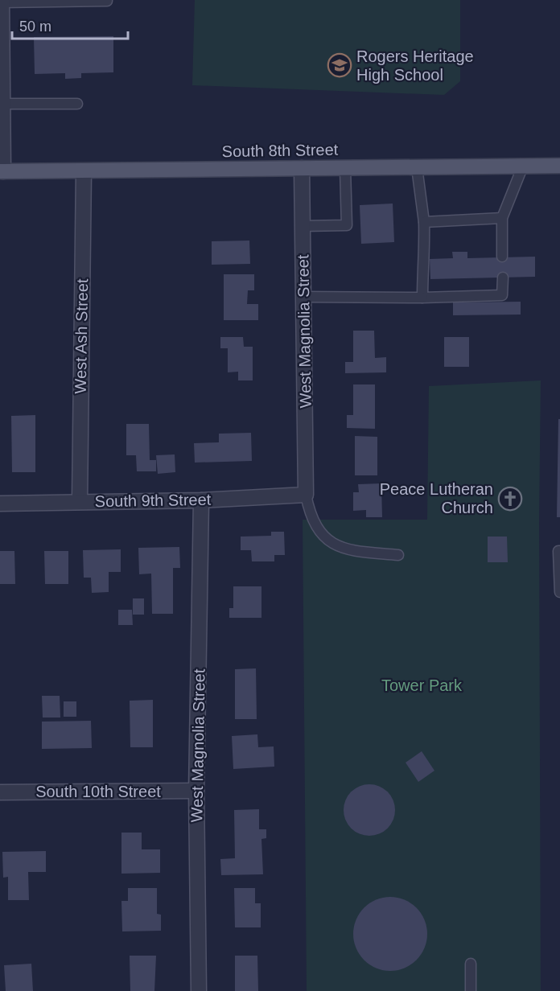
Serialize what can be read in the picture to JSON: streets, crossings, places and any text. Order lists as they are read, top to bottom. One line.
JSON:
{"streets":{"main road":["South 8th Street"],"street":["West Magnolia Street","West Ash Street","South 9th Street","South 10th Street"]},"crossings":[["South 8th Street","West Magnolia Street"],["South 8th Street","West Ash Street"],["West Magnolia Street","South 9th Street"],["West Magnolia Street","South 10th Street"],["West Ash Street","South 9th Street"]],"parks":["Tower Park"],"places":{"school or university":["Rogers Heritage High School"],"church":["Peace Lutheran Church"]},"scale_bar":"50 m"}
